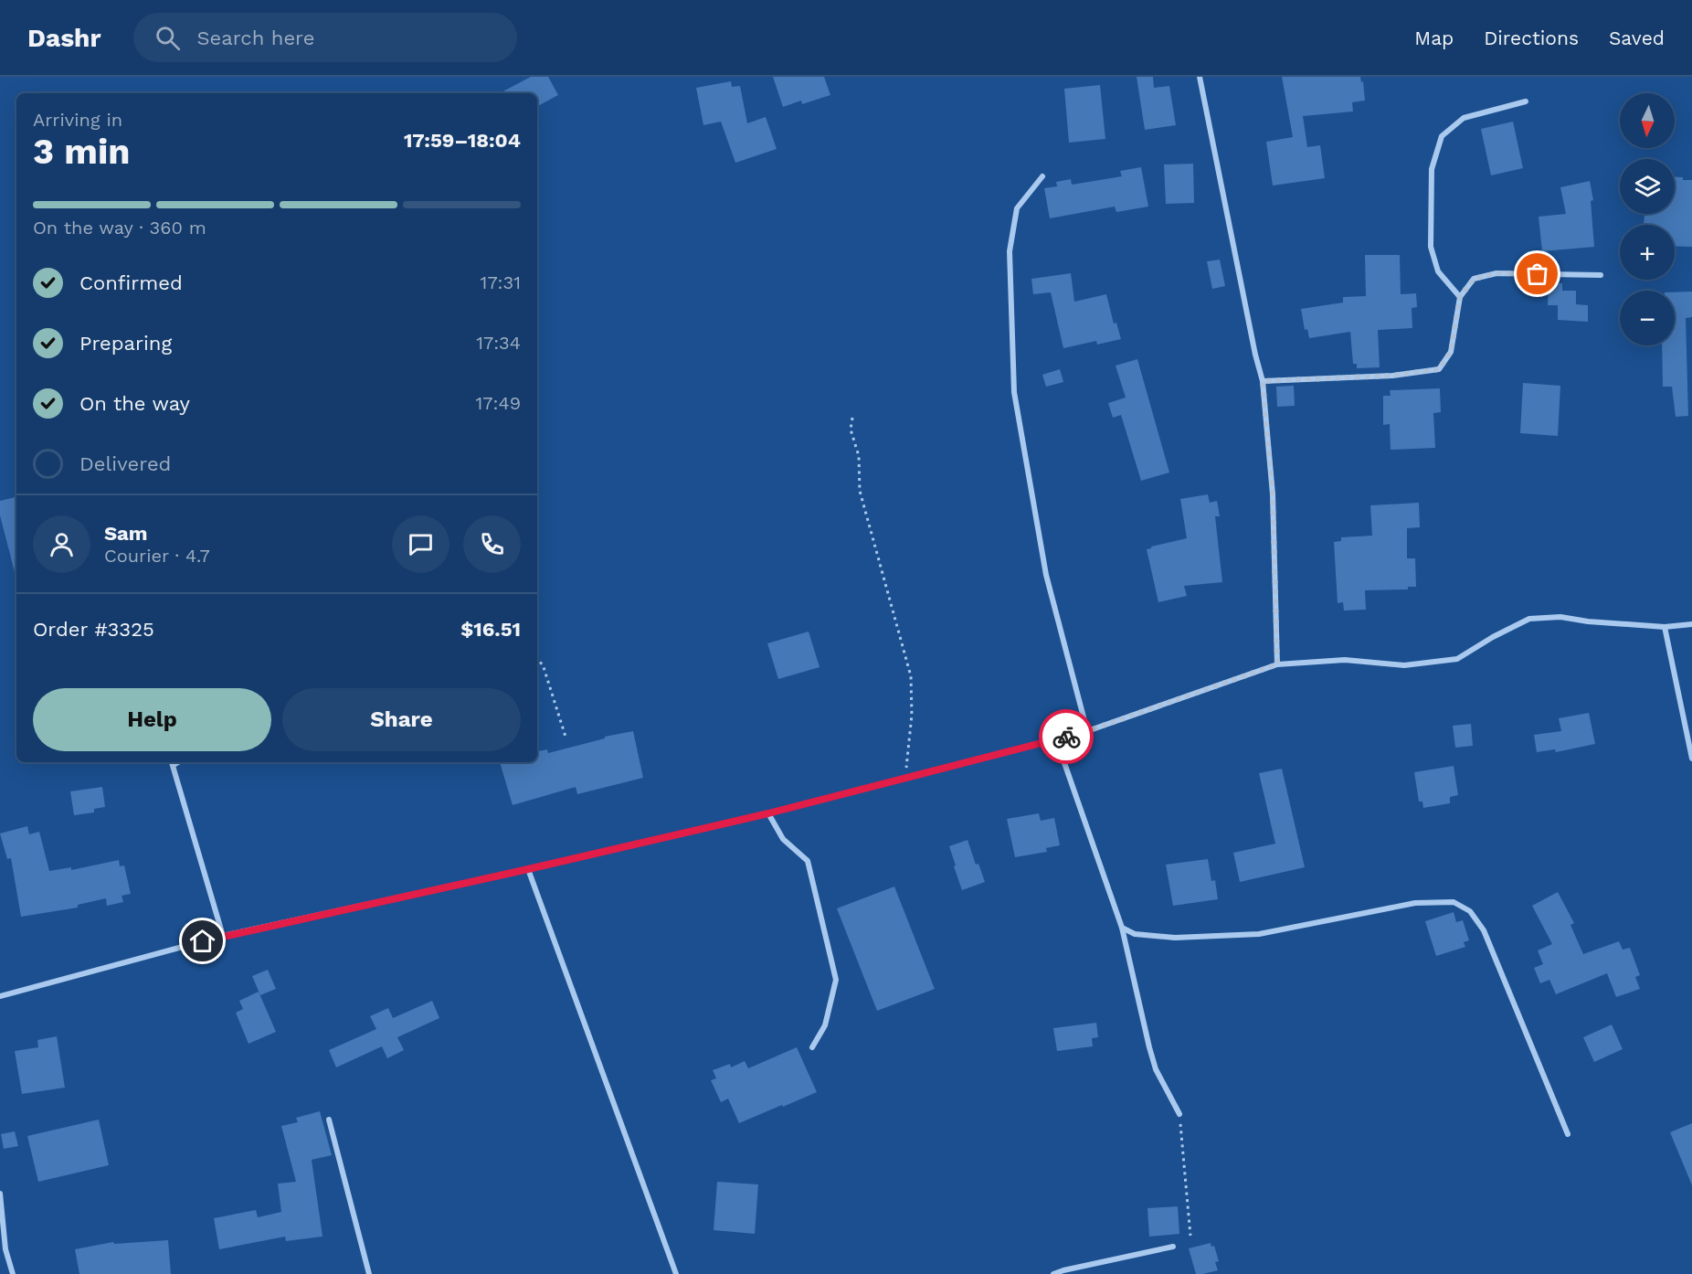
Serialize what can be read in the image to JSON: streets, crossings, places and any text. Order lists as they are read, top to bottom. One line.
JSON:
{"north":"bottom","page":{"header":"Dashr","search":"Search here","nav":["Map","Directions","Saved"],"map_buttons":["+","−"],"heading":["3 min","Arriving in","17:59–18:04"],"panel":["Sam","Courier · 4.7","Order #3325","$16.51"],"bar":"On the way · 360 m","list":[["Confirmed","17:31"],["Preparing","17:34"],["On the way","17:49"],"Delivered"],"buttons":["Help","Share"]}}
